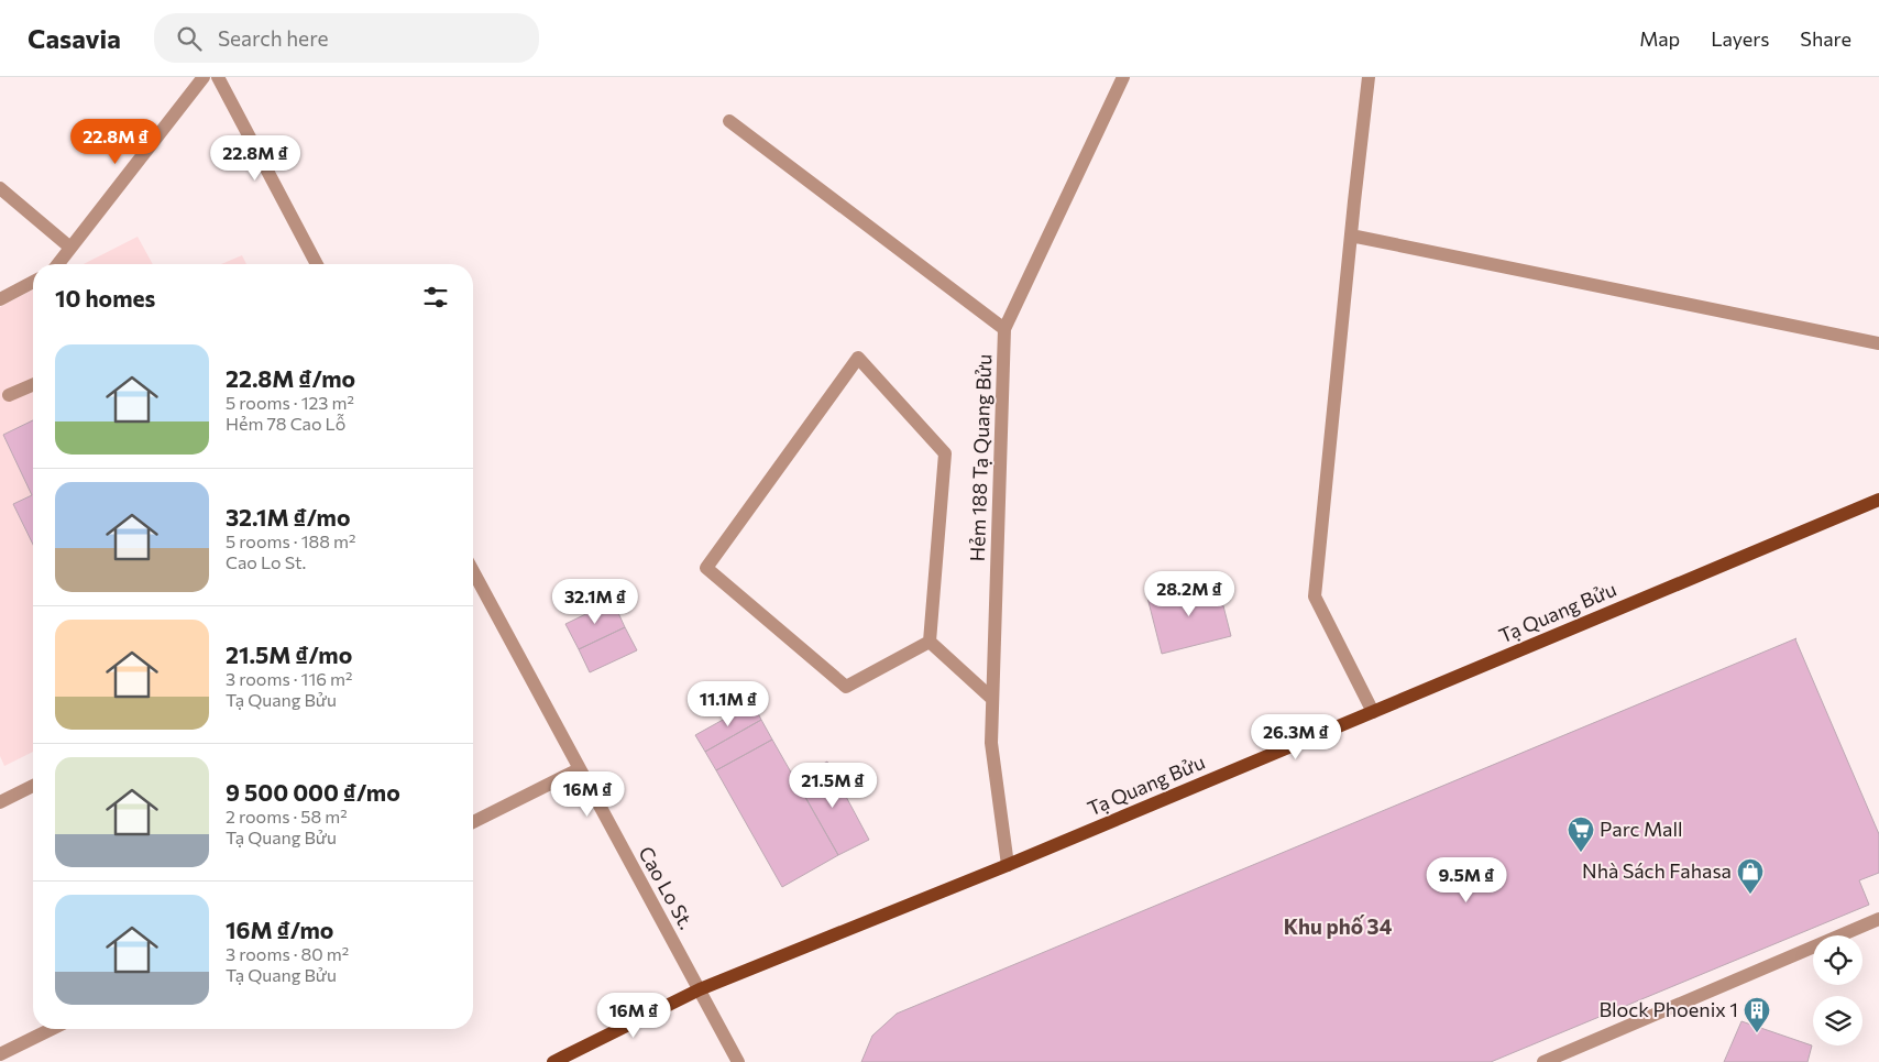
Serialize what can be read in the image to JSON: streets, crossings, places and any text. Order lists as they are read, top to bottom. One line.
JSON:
{"streets":{"main road":["Tạ Quang Bửu"],"street":["Hẻm 188 Tạ Quang Bửu","Cao Lo St."]},"crossings":[["Hẻm 188 Tạ Quang Bửu","Tạ Quang Bửu"],["Tạ Quang Bửu","Cao Lo St."]],"districts":["Khu phố 34"],"places":{"supermarket":["Parc Mall"],"shop":["Nhà Sách Fahasa"],"building":["Block Phoenix 1"]},"page":{"header":"Casavia","search":"Search here","nav":["Map","Layers","Share"],"price":["22.8M ₫","22.8M ₫","28.2M ₫","32.1M ₫","11.1M ₫","26.3M ₫","21.5M ₫","16M ₫","9.5M ₫","16M ₫"],"heading":"10 homes","list":[{"name":"22.8M ₫/mo","note":"5 rooms · 123 m² · Hẻm 78 Cao Lỗ"},{"name":"32.1M ₫/mo","note":"5 rooms · 188 m² · Cao Lo St."},{"name":"21.5M ₫/mo","note":"3 rooms · 116 m² · Tạ Quang Bửu"},{"name":"9 500 000 ₫/mo","note":"2 rooms · 58 m² · Tạ Quang Bửu"},{"name":"16M ₫/mo","note":"3 rooms · 80 m² · Tạ Quang Bửu"}]}}
